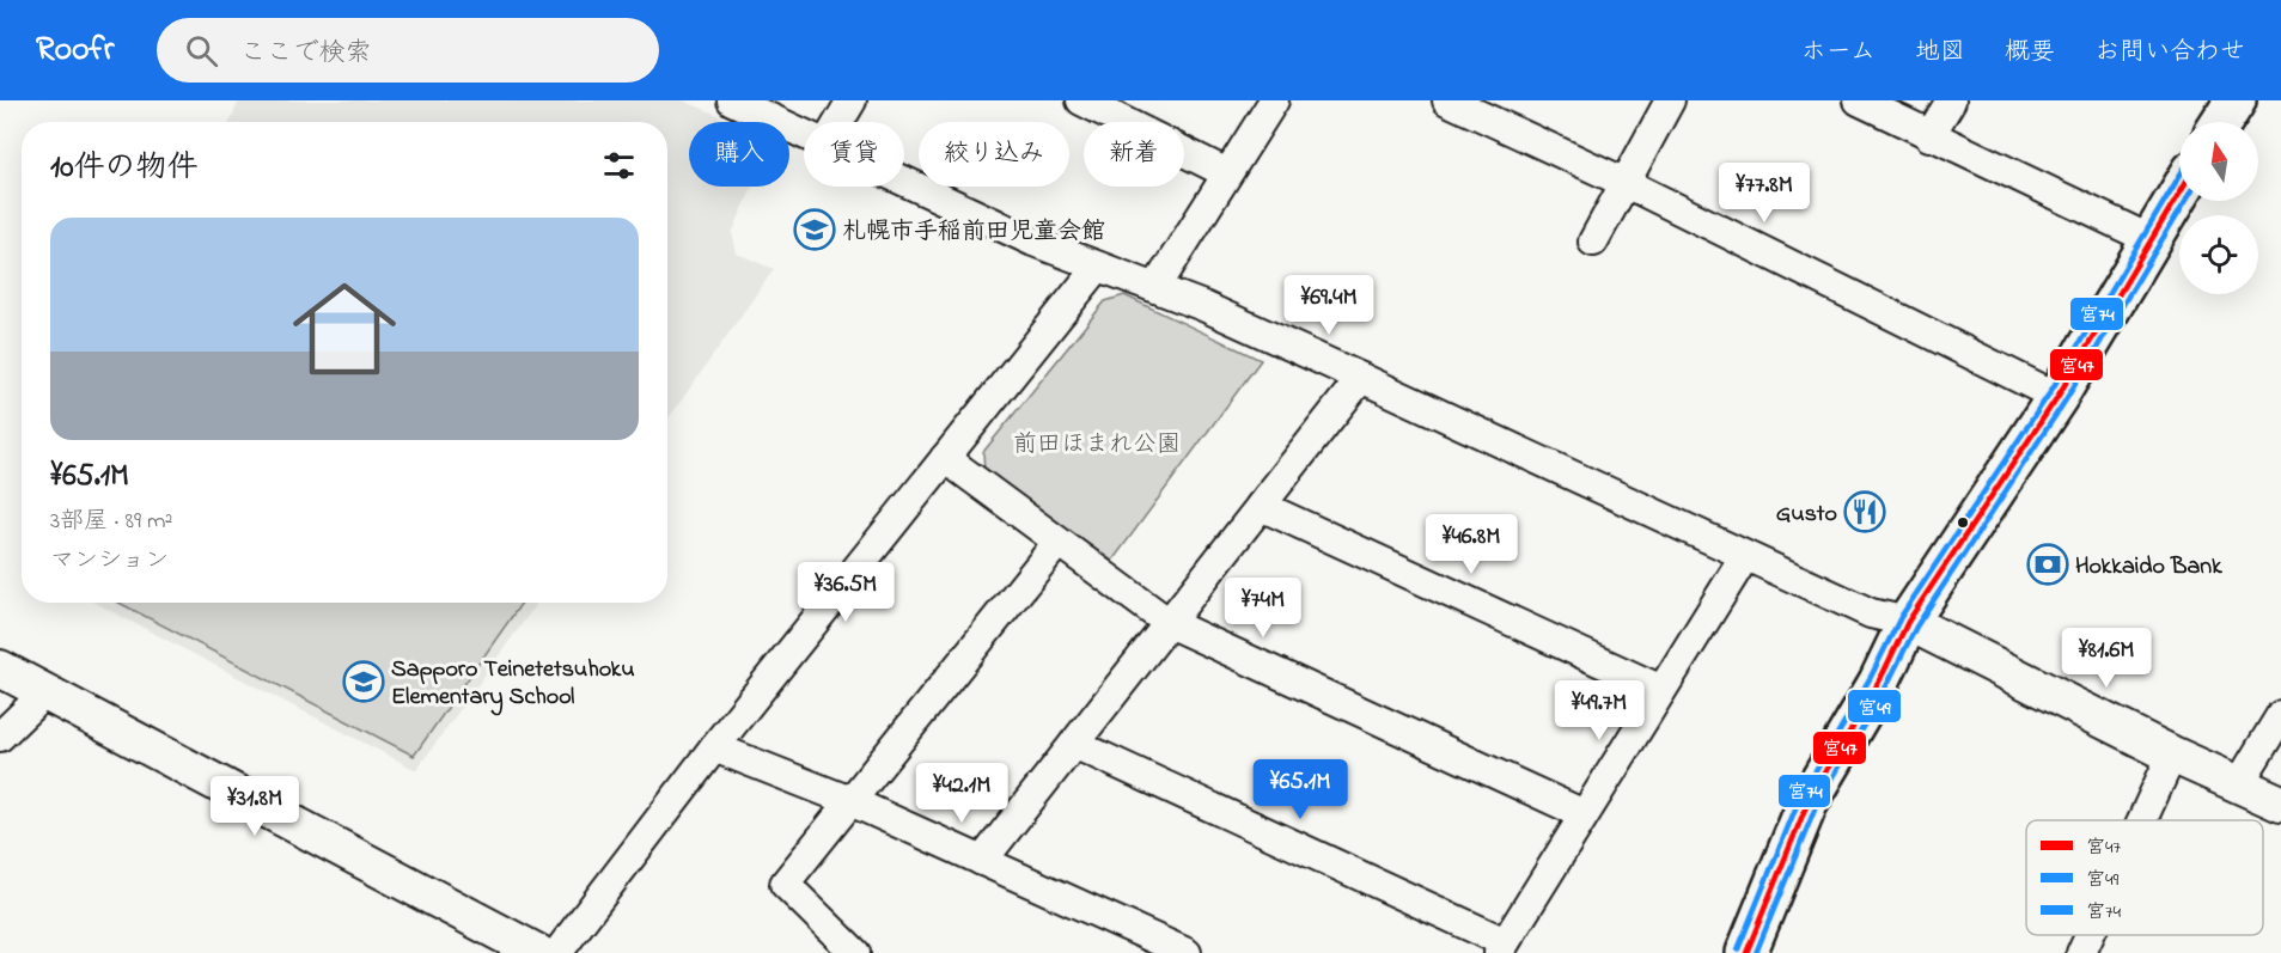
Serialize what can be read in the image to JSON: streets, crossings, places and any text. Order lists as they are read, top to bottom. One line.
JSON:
{"parks":["前田ほまれ公園"],"places":{"school or university":["札幌市手稲前田児童会館","Sapporo Teinetetsuhoku Elementary School"],"restaurant":["Gusto"],"bank":["Hokkaido Bank"]},"lines":["transit line 宮74","transit line 宮47","transit line 宮49"],"legend":["宮47","宮49","宮74"],"north":"top","page":{"header":"Roofr","search":"ここで検索","nav":["ホーム","地図","概要","お問い合わせ"],"chip":["購入","賃貸","絞り込み","新着"],"heading":"10件の物件","price":["¥77.8M","¥69.4M","¥46.8M","¥36.5M","¥74M","¥81.6M","¥49.7M","¥65.1M","¥42.1M","¥31.8M"],"list":[{"name":"¥65.1M","note":"3部屋 · 89 m² · マンション"}]}}
